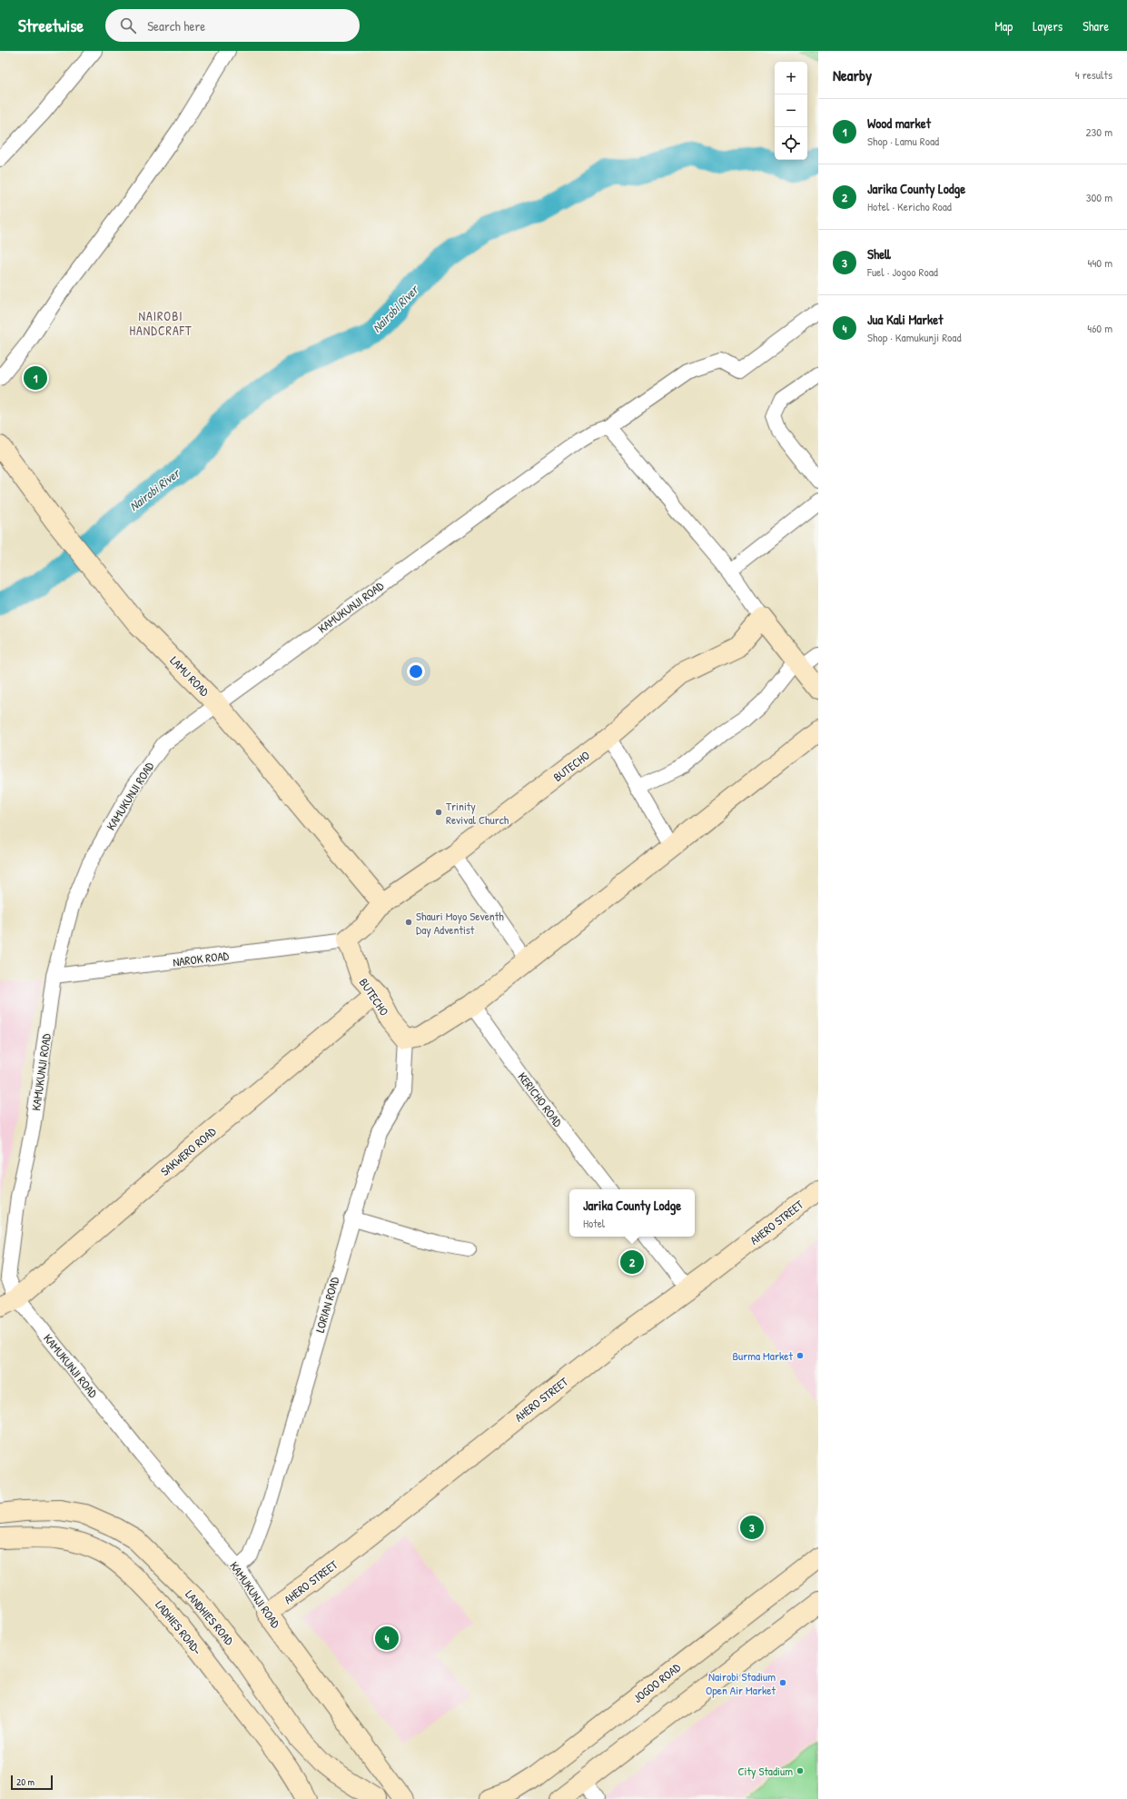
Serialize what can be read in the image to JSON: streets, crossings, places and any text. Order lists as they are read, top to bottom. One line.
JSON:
{"streets":{"street":["KAMUKUNJI ROAD","LAMU ROAD","BUTECHO","NAROK ROAD","KERICHO ROAD","SAKWERO ROAD","AHERO STREET","LORIAN ROAD","LANDHIES ROAD","LADHIES ROAD-","JOGOO ROAD"]},"crossings":[["KAMUKUNJI ROAD","LAMU ROAD"],["KAMUKUNJI ROAD","NAROK ROAD"],["KAMUKUNJI ROAD","SAKWERO ROAD"],["KAMUKUNJI ROAD","AHERO STREET"],["KAMUKUNJI ROAD","LORIAN ROAD"],["LAMU ROAD","BUTECHO"],["BUTECHO","NAROK ROAD"],["BUTECHO","SAKWERO ROAD"],["BUTECHO","LORIAN ROAD"]],"districts":["NAIROBI HANDCRAFT"],"water":["Nairobi River"],"places":["Trinity Revival Church","Shauri Moyo Seventh Day Adventist","Burma Market","Nairobi Stadium Open Air Market","City Stadium"],"scale_bar":"20 m","page":{"header":"Streetwise","search":"Search here","nav":["Map","Layers","Share"],"heading":["Nearby","4 results"],"map_buttons":["+","−"],"list":[{"mark":"1","name":"Wood market","note":"Shop · Lamu Road","value":"230 m"},{"mark":"2","name":"Jarika County Lodge","note":"Hotel · Kericho Road","value":"300 m"},{"mark":"3","name":"Shell","note":"Fuel · Jogoo Road","value":"440 m"},{"mark":"4","name":"Jua Kali Market","note":"Shop · Kamukunji Road","value":"460 m"}],"pins":["1","2","3","4"],"popup":["Jarika County Lodge","Hotel"],"scale":"20 m"}}
